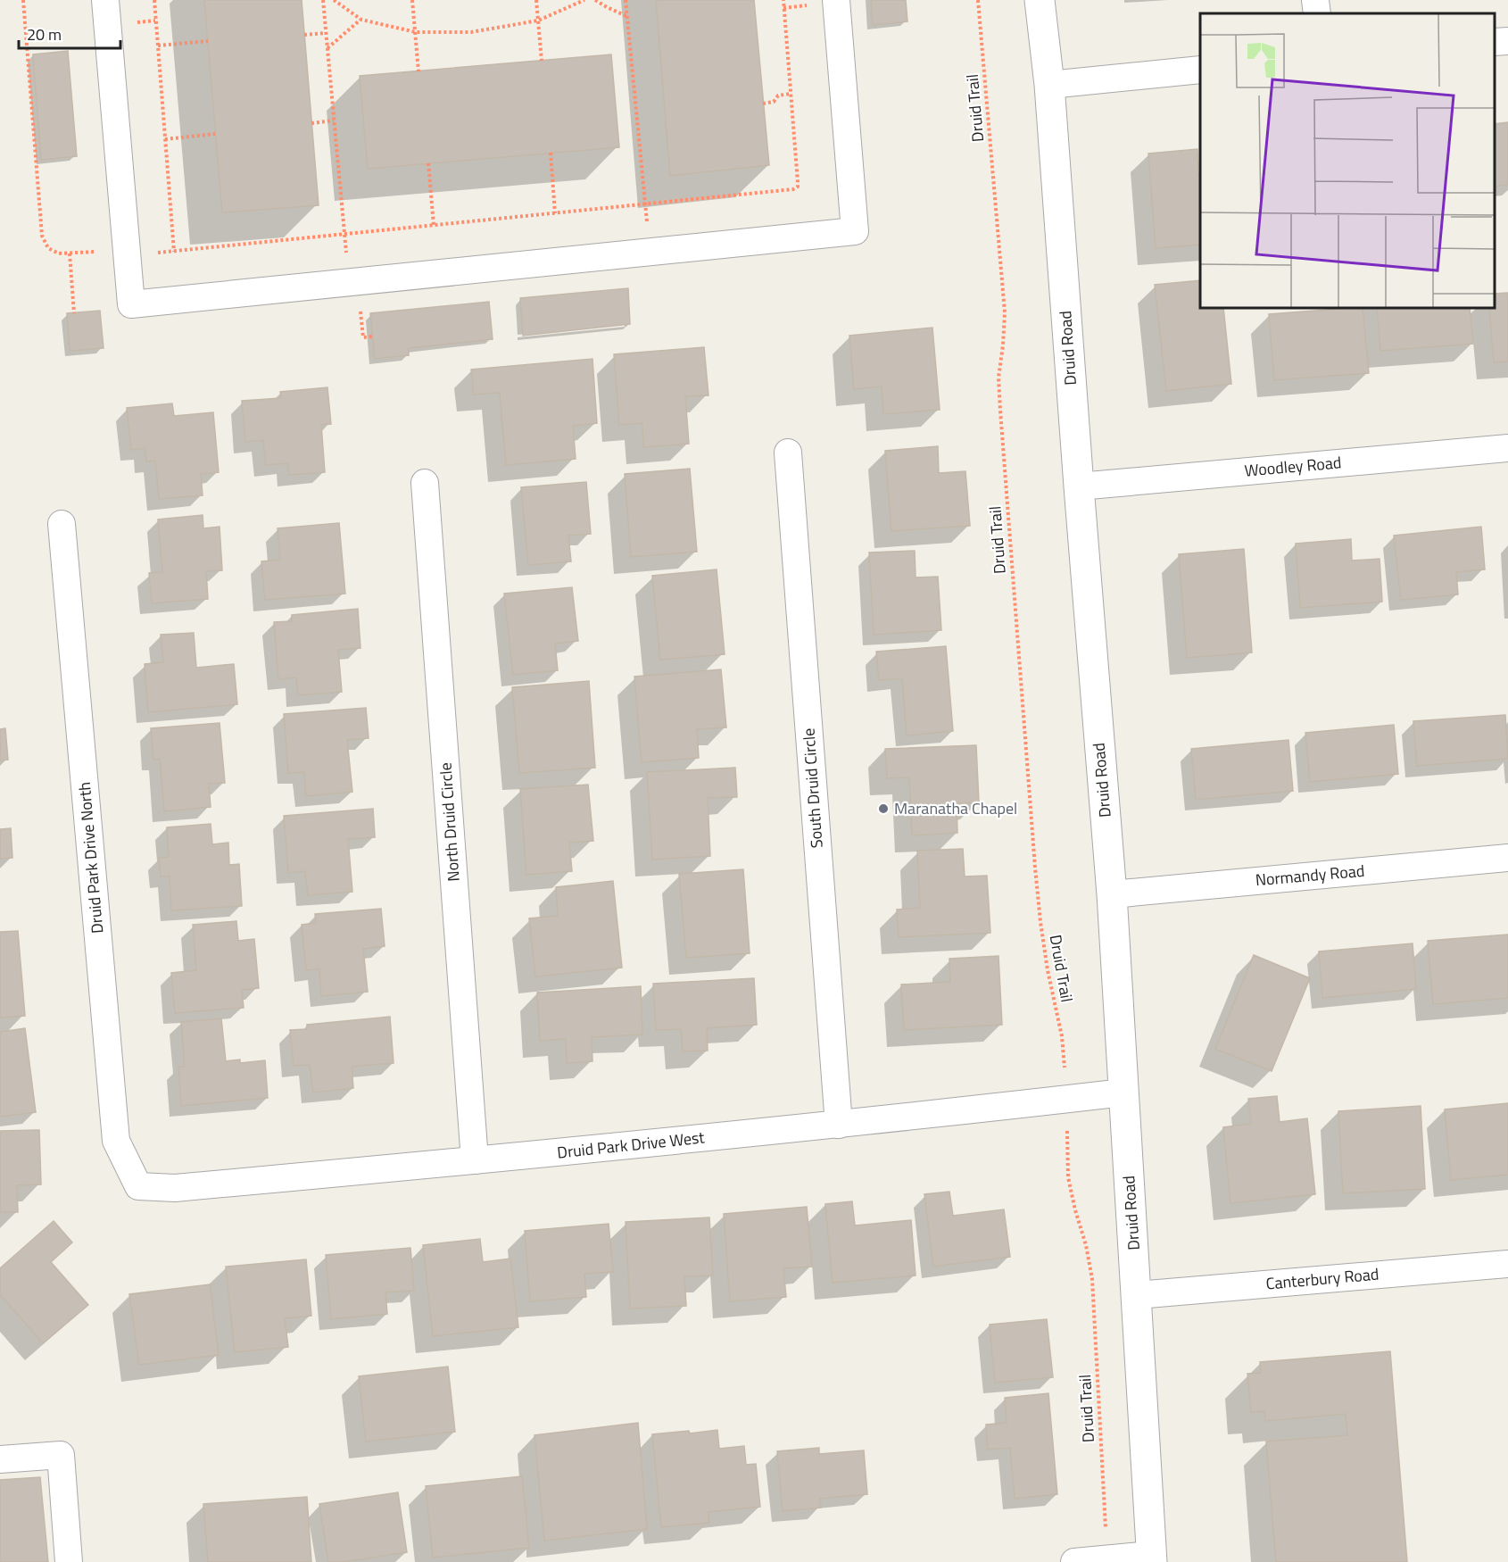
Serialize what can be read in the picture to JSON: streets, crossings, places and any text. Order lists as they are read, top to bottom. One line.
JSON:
{"streets":{"street":["Druid Road","Woodley Road","South Druid Circle","North Druid Circle","Druid Park Drive North","Normandy Road","Druid Park Drive West","Canterbury Road"],"path":["Druid Trail"]},"crossings":[["Druid Road","Woodley Road"],["Druid Road","Normandy Road"],["Druid Road","Druid Park Drive West"],["Druid Road","Canterbury Road"],["South Druid Circle","Druid Park Drive West"],["North Druid Circle","Druid Park Drive West"],["Druid Park Drive North","Druid Park Drive West"]],"places":["Maranatha Chapel"],"scale_bar":"20 m"}
